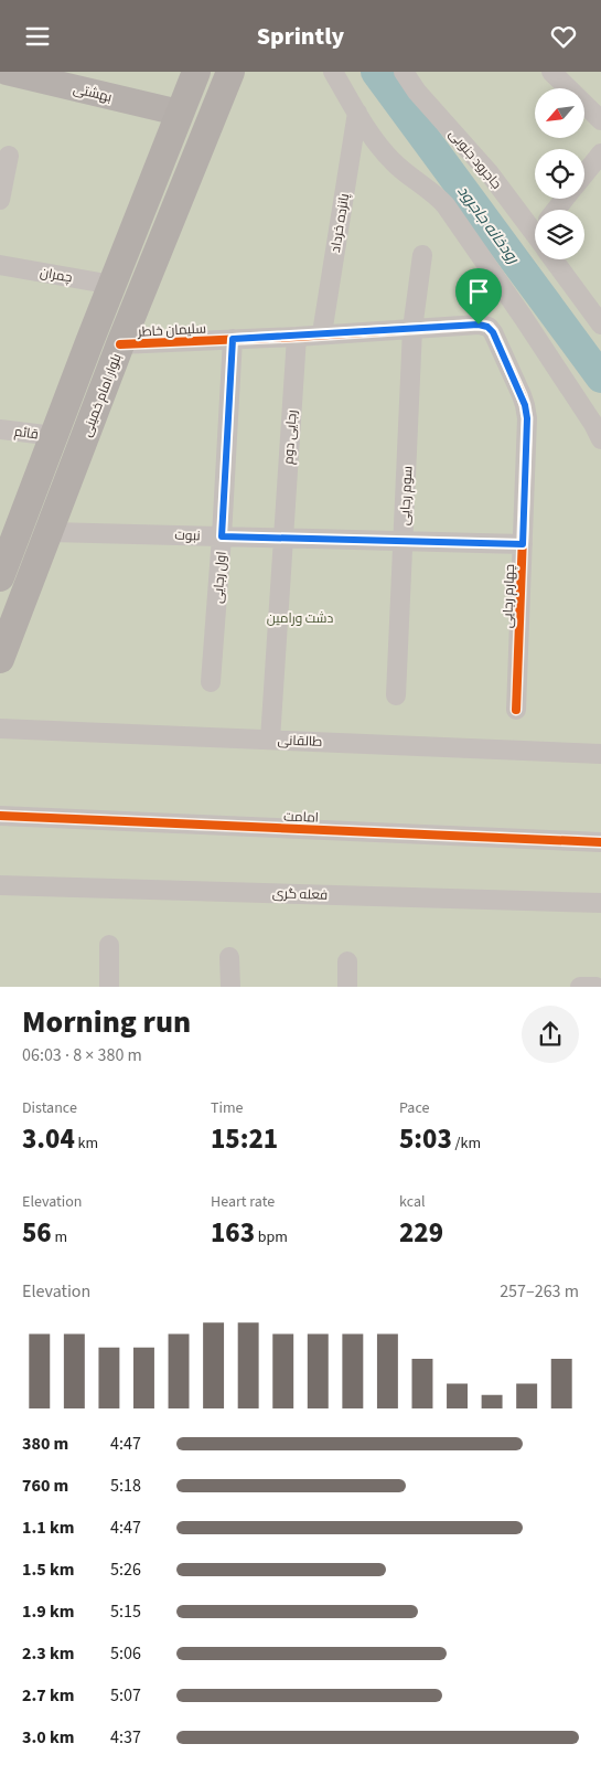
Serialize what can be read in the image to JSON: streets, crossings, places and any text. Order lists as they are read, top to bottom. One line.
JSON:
{"streets":{"main road":["بلوار امام خمینی"],"street":["بهشتی","جاجرود جنوبی","پانزده خرداد","چمران","سلیمان خاطر","قائم","رجایی دوم","سوم رجایی","نبوت","اول رجایی","چهارم رجایی","طالقانی","امامت","فعله گری"]},"crossings":[["پانزده خرداد","سلیمان خاطر"],["سلیمان خاطر","بلوار امام خمینی"],["سلیمان خاطر","رجایی دوم"],["سلیمان خاطر","سوم رجایی"],["سلیمان خاطر","اول رجایی"],["سلیمان خاطر","چهارم رجایی"],["بلوار امام خمینی","نبوت"],["رجایی دوم","نبوت"],["رجایی دوم","طالقانی"],["سوم رجایی","نبوت"],["نبوت","اول رجایی"],["نبوت","چهارم رجایی"]],"water":["رودخانه جاجرود"],"parks":["دشت ورامین"],"north":"bottom left","page":{"header":"Sprintly","heading":["Morning run","06:03 · 8 × 380 m"],"stats":[["Distance","3.04 km"],["Time","15:21"],["Pace","5:03 /km"],["Elevation","56 m"],["Heart rate","163 bpm"],["kcal","229"]],"chart":["Elevation","257–263 m"],"list":[{"name":"380 m","note":"4:47"},{"name":"760 m","note":"5:18"},{"name":"1.1 km","note":"4:47"},{"name":"1.5 km","note":"5:26"},{"name":"1.9 km","note":"5:15"},{"name":"2.3 km","note":"5:06"},{"name":"2.7 km","note":"5:07"},{"name":"3.0 km","note":"4:37"}]}}
